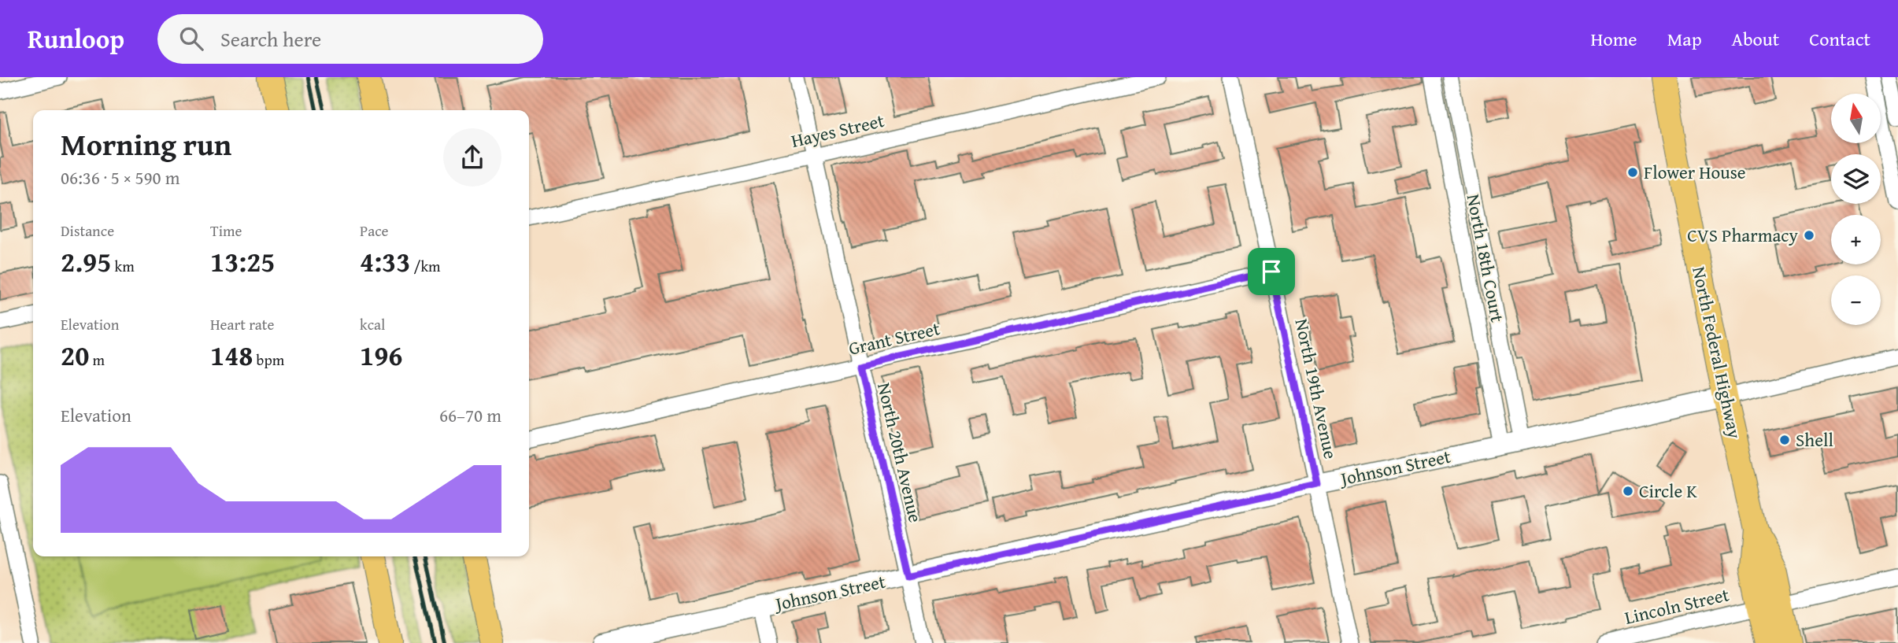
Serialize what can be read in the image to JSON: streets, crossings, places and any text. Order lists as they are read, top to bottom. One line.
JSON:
{"streets":{"main road":["North Federal Highway"],"street":["Hayes Street","North 18th Court","Grant Street","North 19th Avenue","North 20th Avenue","Johnson Street","Lincoln Street"]},"crossings":[["Hayes Street","North 20th Avenue"],["North 18th Court","Johnson Street"],["Grant Street","North 19th Avenue"],["Grant Street","North 20th Avenue"],["North Federal Highway","Johnson Street"],["North Federal Highway","Lincoln Street"],["North 19th Avenue","Johnson Street"],["North 20th Avenue","Johnson Street"]],"places":["Flower House","CVS Pharmacy","Shell","Circle K"],"north":"top","page":{"header":"Runloop","search":"Search here","nav":["Home","Map","About","Contact"],"map_buttons":["+","−"],"heading":["Morning run","06:36 · 5 × 590 m"],"stats":[["Distance","2.95 km"],["Time","13:25"],["Pace","4:33 /km"],["Elevation","20 m"],["Heart rate","148 bpm"],["kcal","196"]],"chart":["Elevation","66–70 m"]}}
